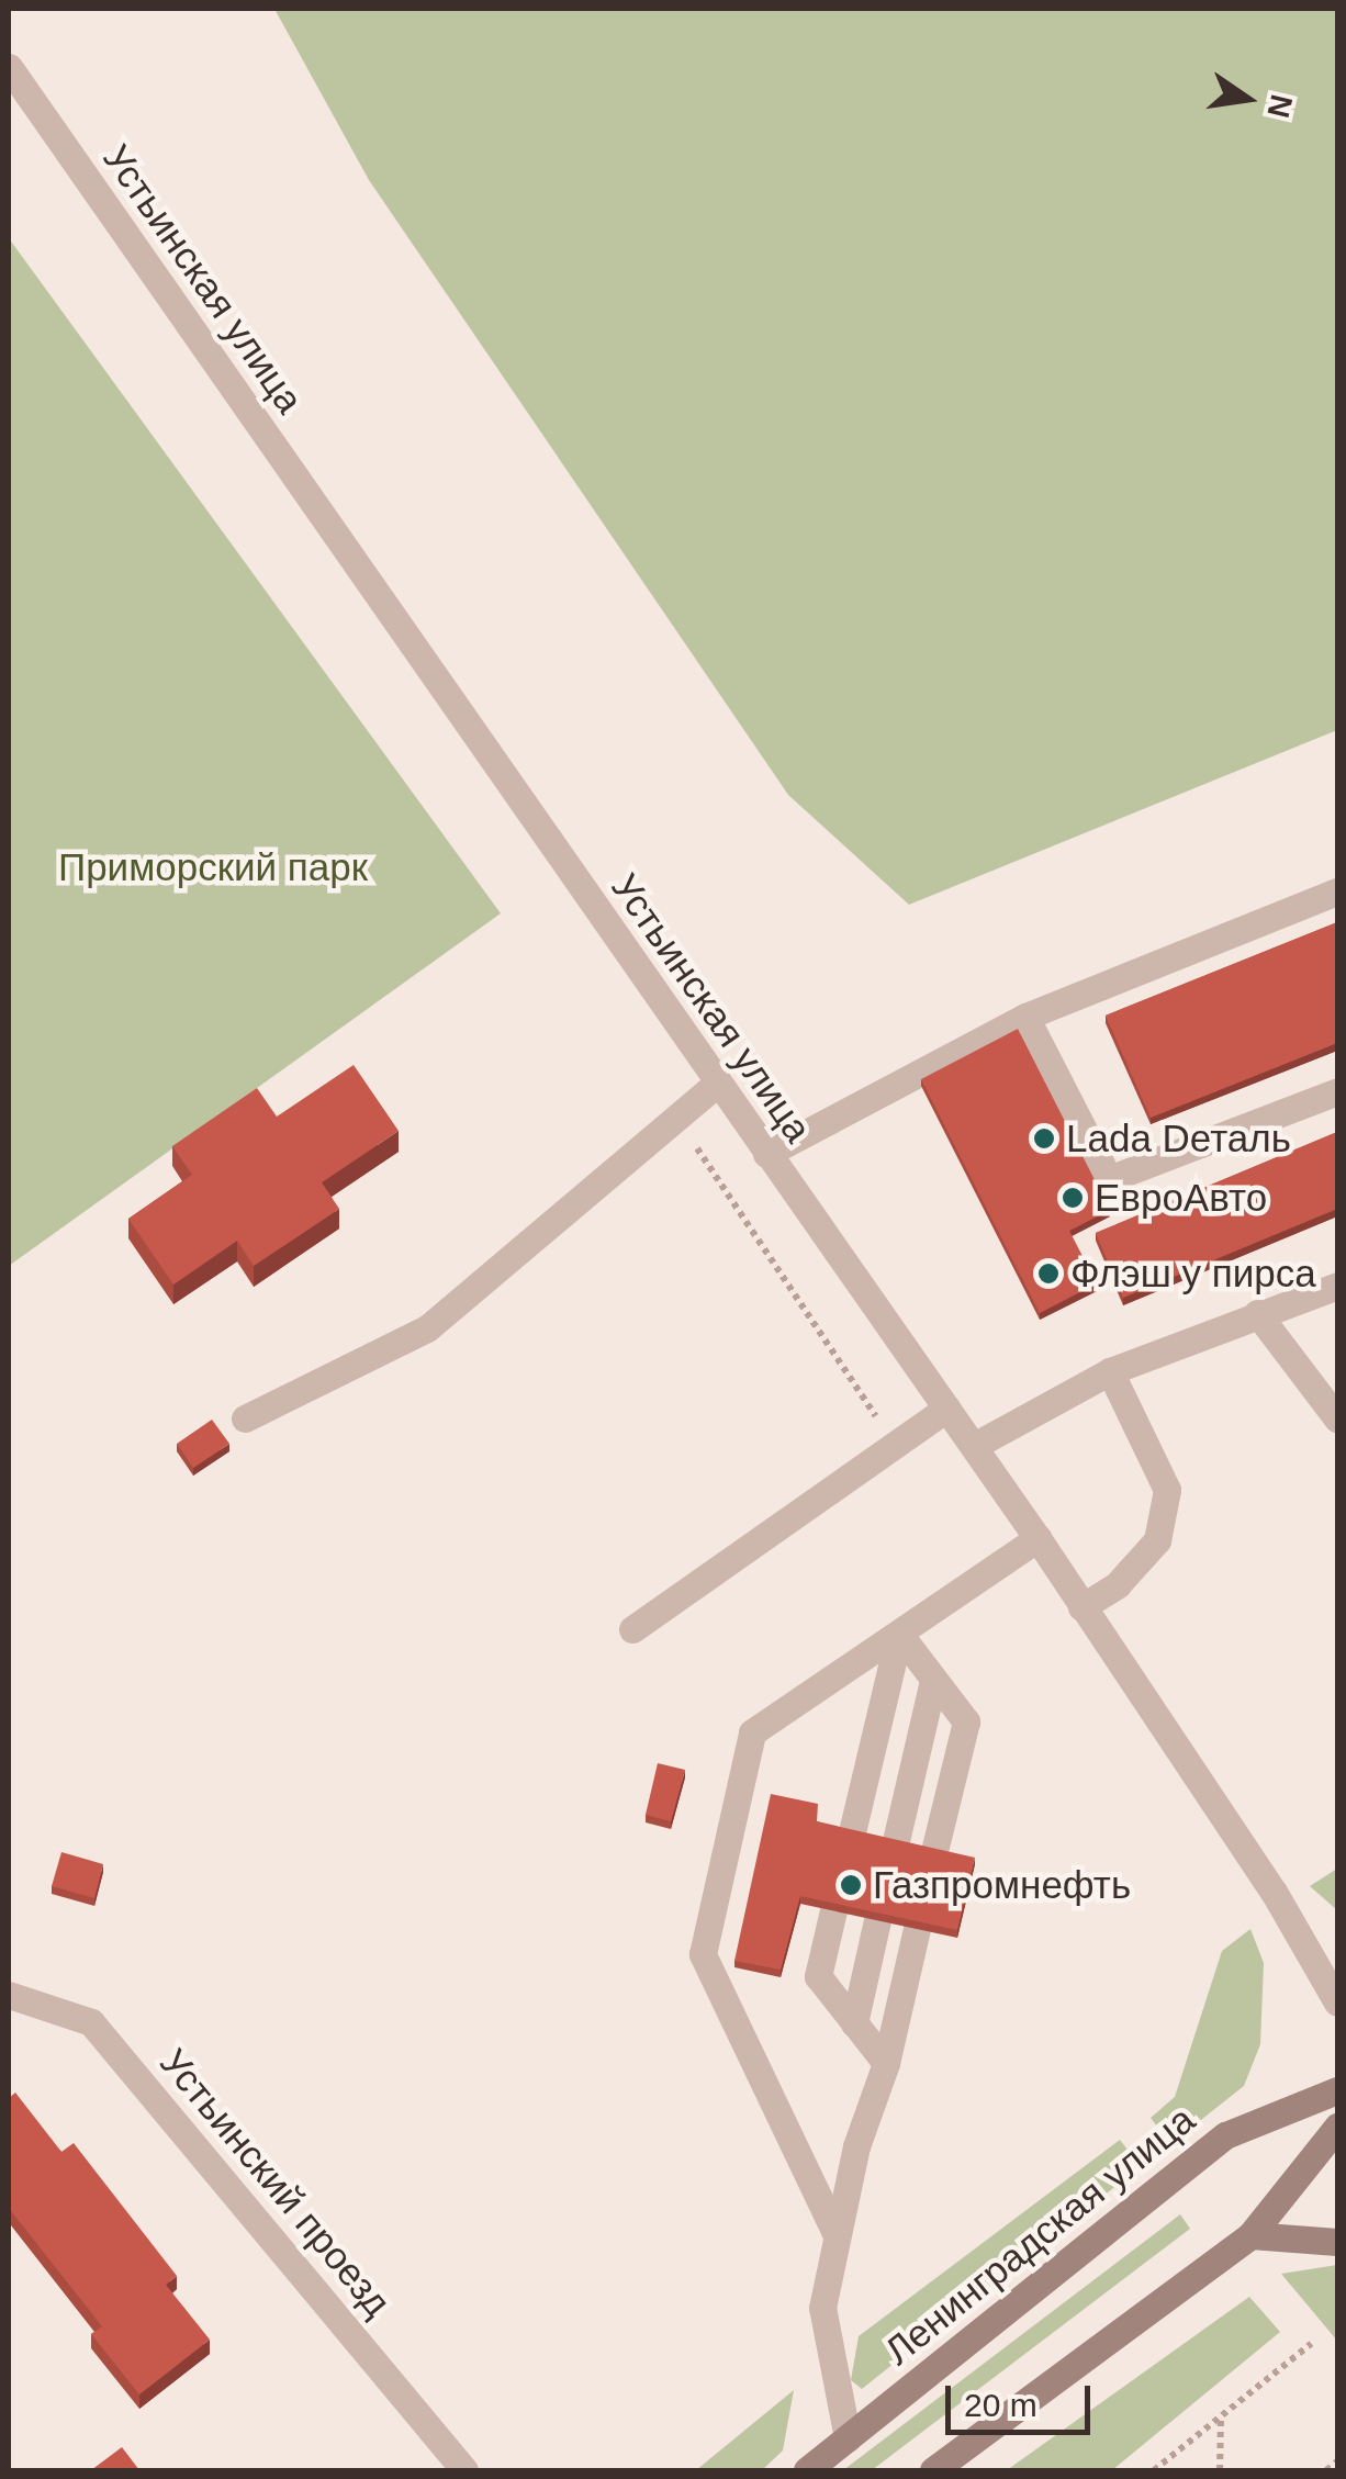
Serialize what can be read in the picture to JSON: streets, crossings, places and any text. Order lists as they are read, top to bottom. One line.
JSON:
{"streets":{"main road":["Ленинградская улица"],"street":["Устьинская улица","Устьинский проезд"]},"parks":["Приморский парк"],"places":["Lada Dеталь","ЕвроАвто","Флэш у пирса","Газпромнефть"],"scale_bar":"20 m","north":"right"}
